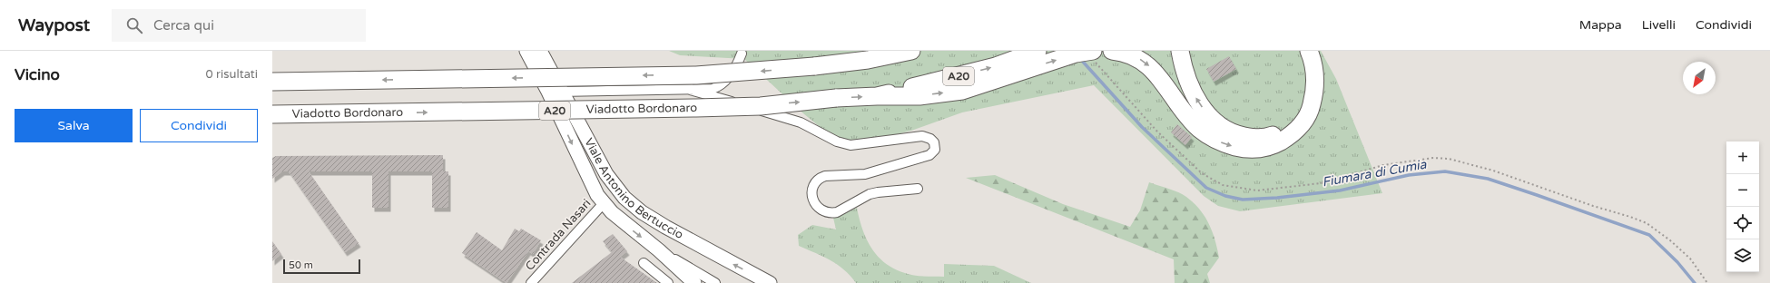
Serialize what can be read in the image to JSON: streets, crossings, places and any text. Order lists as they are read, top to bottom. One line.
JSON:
{"streets":{"highway":["A20","Viadotto Bordonaro"],"street":["Viale Antonino Bertuccio","Contrada Nasari"]},"crossings":[["A20","Viadotto Bordonaro"],["Viale Antonino Bertuccio","Contrada Nasari"]],"water":["Fiumara di Cumia"],"scale_bar":"50 m","north":"bottom left","page":{"header":"Waypost","search":"Cerca qui","nav":["Mappa","Livelli","Condividi"],"heading":["Vicino","0 risultati"],"buttons":["Salva","Condividi"],"map_buttons":["+","−"],"scale":"50 m"}}
